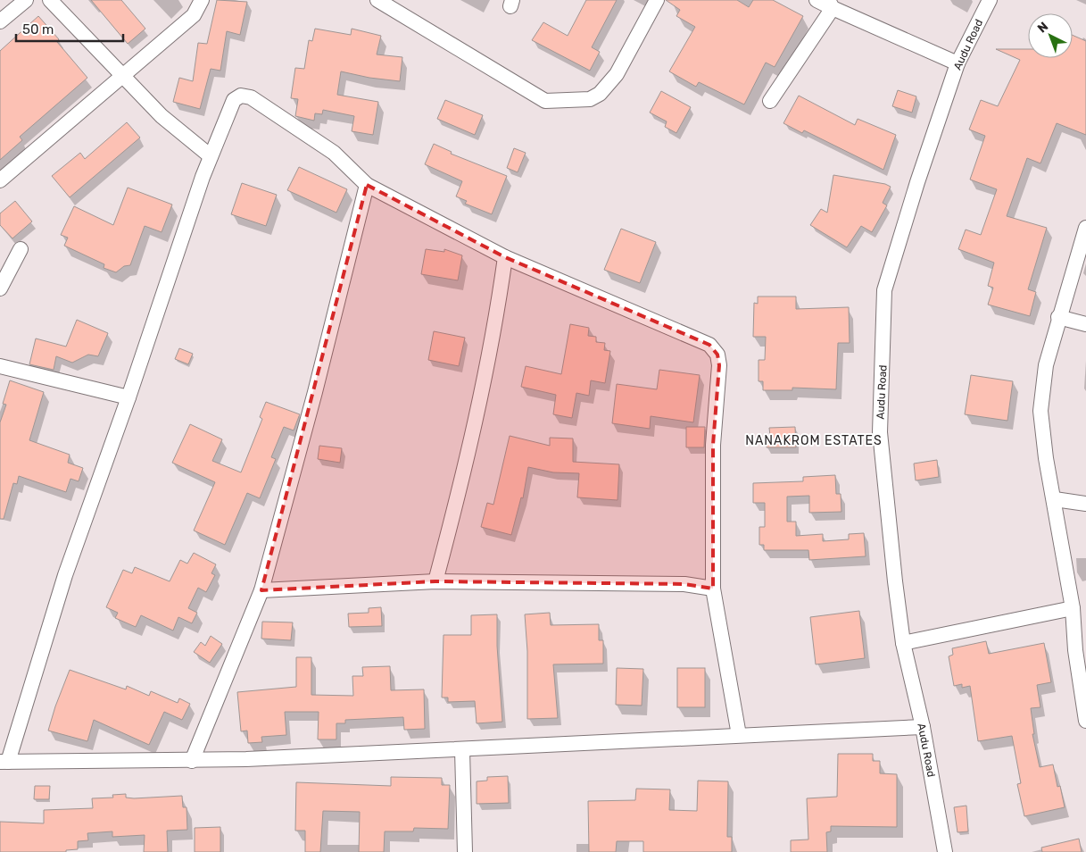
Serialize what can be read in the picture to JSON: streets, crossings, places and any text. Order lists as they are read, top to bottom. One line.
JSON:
{"streets":{"street":["Audu Road"]},"districts":["NANAKROM ESTATES"],"scale_bar":"50 m","north":"top left"}
